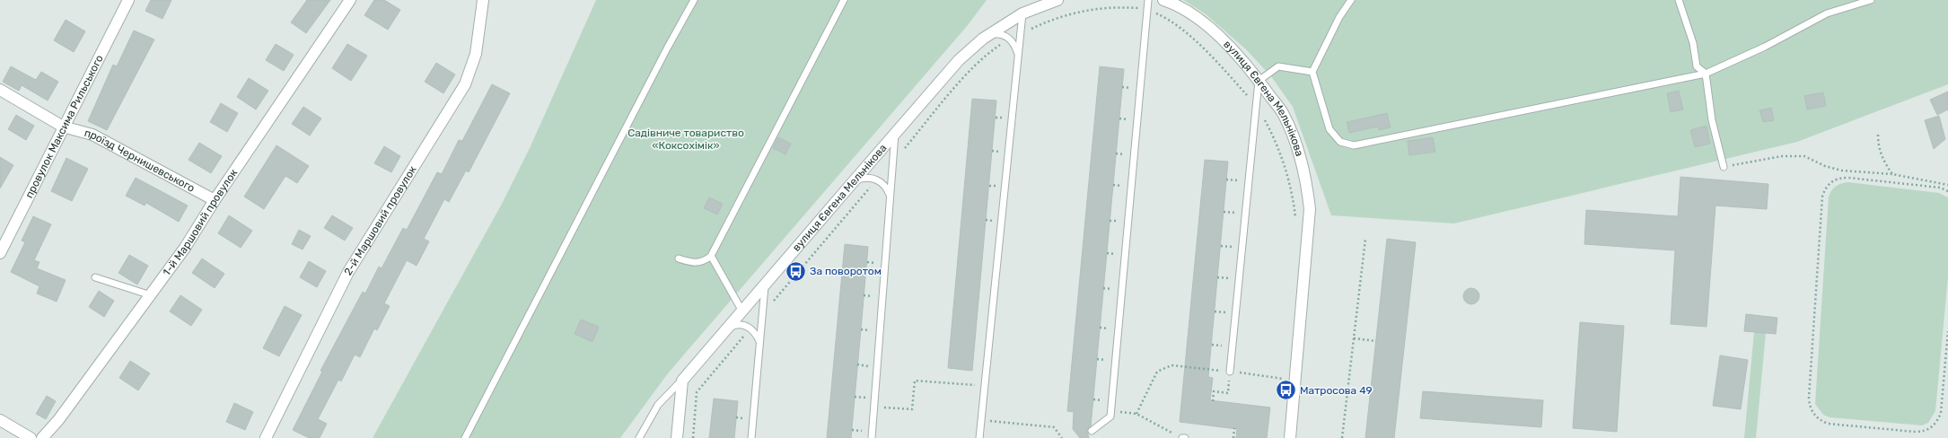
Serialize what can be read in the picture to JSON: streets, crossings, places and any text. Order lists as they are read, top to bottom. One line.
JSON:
{"streets":{"street":["вулиця Євгена Мельнікова","провулок Максима Рильського","проїзд Чернишевського","2-й Маршовий провулок","1-й Маршовий провулок"]},"crossings":[["провулок Максима Рильського","проїзд Чернишевського"],["проїзд Чернишевського","1-й Маршовий провулок"]],"parks":["Садівниче товариство «Коксохімік»"],"places":{"bus stop":["За поворотом","Матросова 49"]}}
